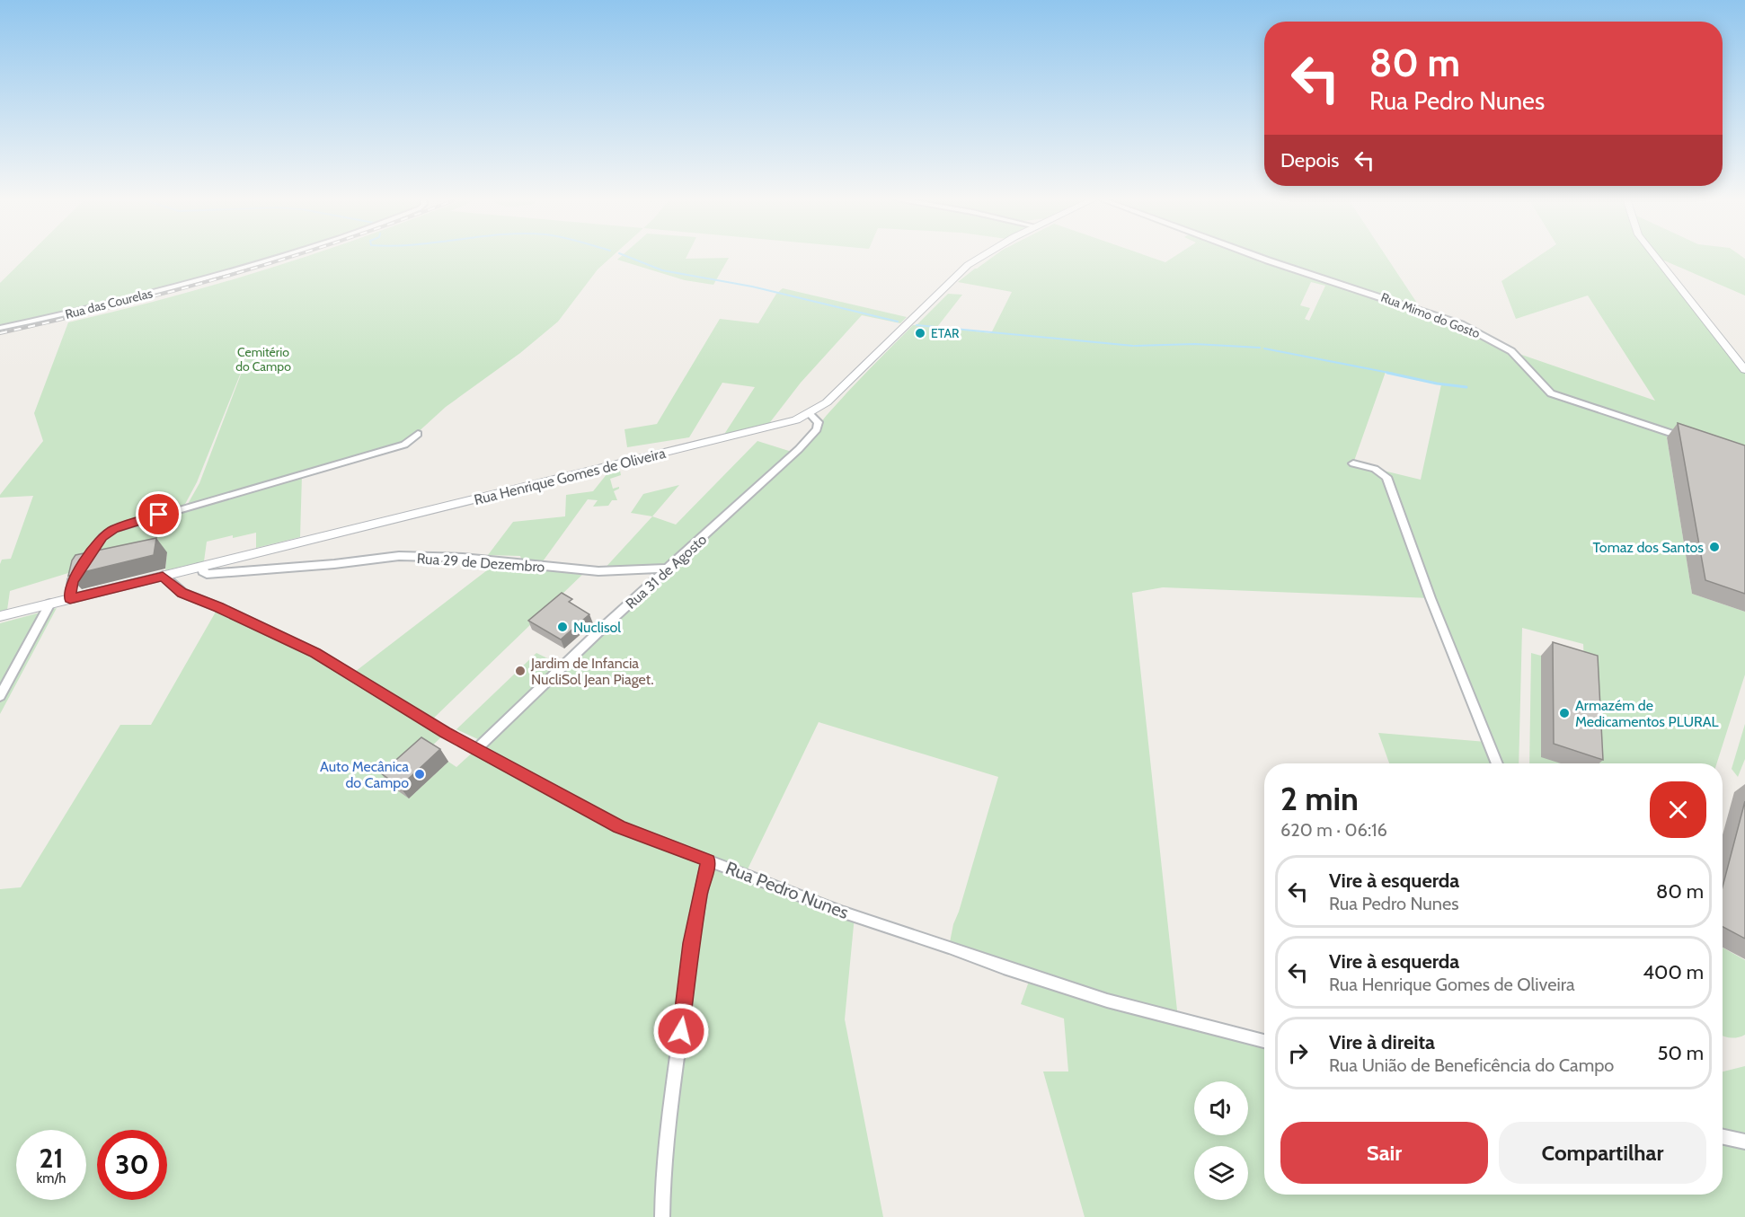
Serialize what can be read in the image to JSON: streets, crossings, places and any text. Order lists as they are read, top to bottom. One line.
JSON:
{"streets":{"street":["Rua das Courelas","Rua Mimo do Gosto","Rua Henrique Gomes de Oliveira","Rua 29 de Dezembro","Rua 31 de Agosto","Rua Pedro Nunes"]},"crossings":[["Rua Henrique Gomes de Oliveira","Rua 29 de Dezembro"],["Rua Henrique Gomes de Oliveira","Rua 31 de Agosto"],["Rua Henrique Gomes de Oliveira","Rua Pedro Nunes"],["Rua 29 de Dezembro","Rua 31 de Agosto"],["Rua 31 de Agosto","Rua Pedro Nunes"]],"parks":["Cemitério do Campo"],"places":["ETAR","Tomaz dos Santos","Nuclisol","Jardim de Infancia NucliSol Jean Piaget.","Armazém de Medicamentos PLURAL","Auto Mecânica do Campo"],"page":{"turn":["80 m","Rua Pedro Nunes"],"then":"Depois","heading":["2 min","620 m · 06:16"],"list":[{"name":"Vire à esquerda","note":"Rua Pedro Nunes","value":"80 m"},{"name":"Vire à esquerda","note":"Rua Henrique Gomes de Oliveira","value":"400 m"},{"name":"Vire à direita","note":"Rua União de Beneficência do Campo","value":"50 m"}],"buttons":["Sair","Compartilhar"],"speed":"21 km/h","limit":"30"}}
